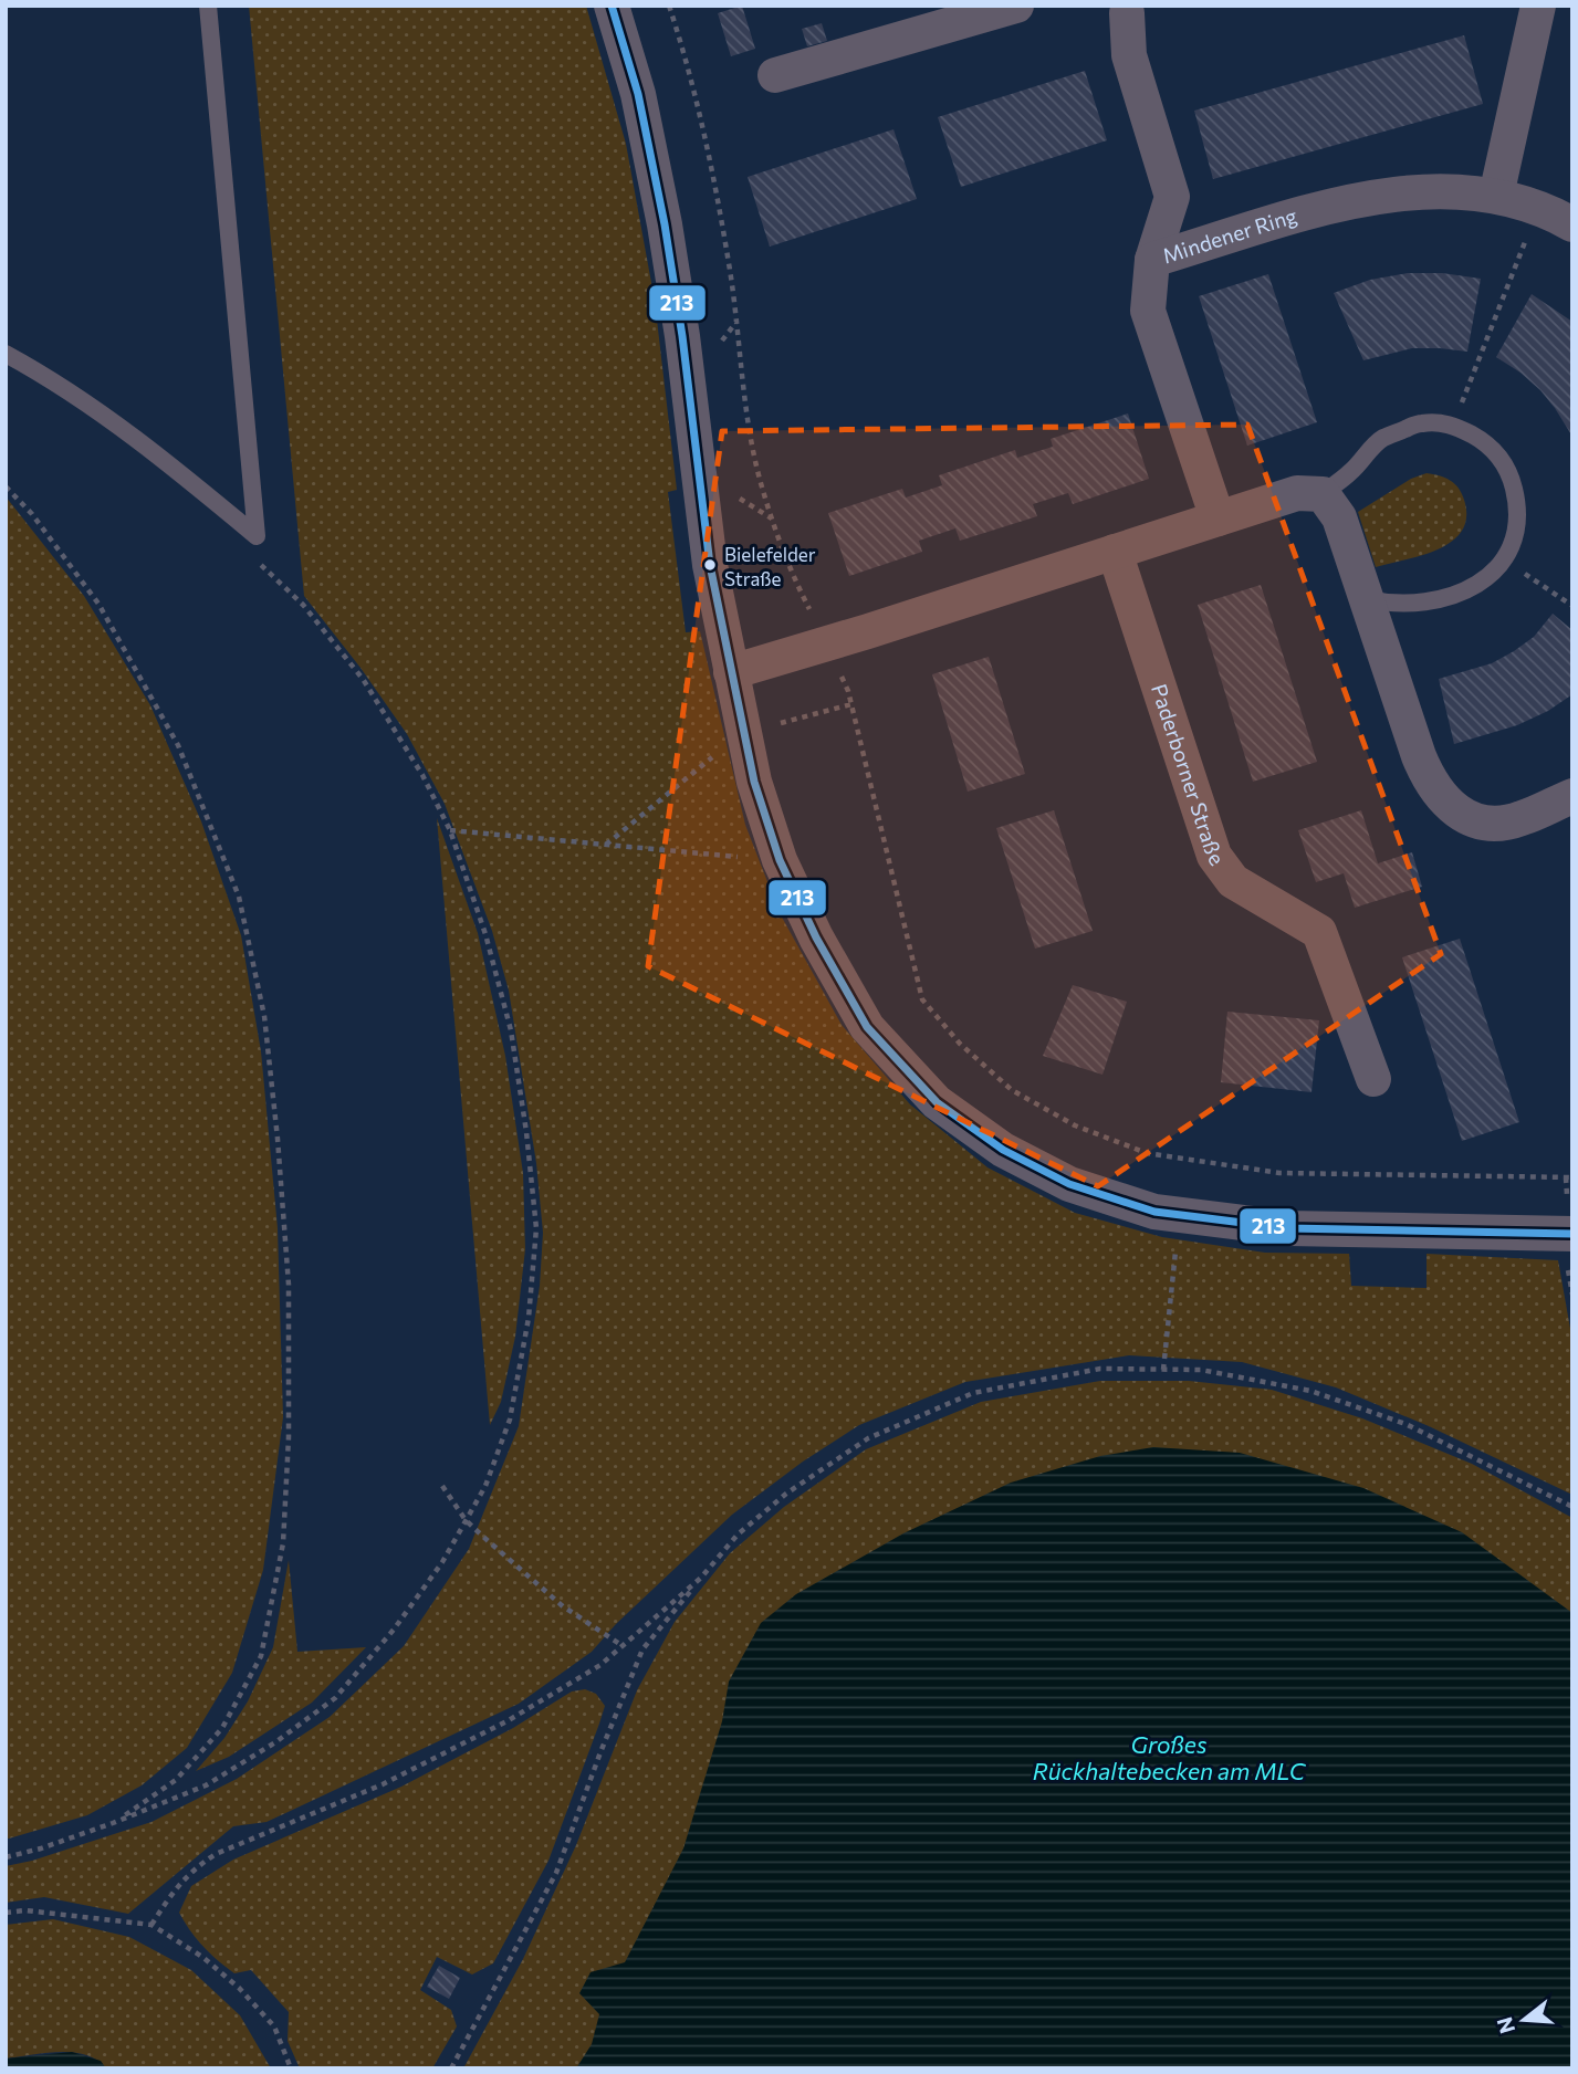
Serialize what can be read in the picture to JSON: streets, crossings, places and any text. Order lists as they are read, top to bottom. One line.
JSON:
{"streets":{"street":["Mindener Ring","Paderborner Straße"]},"water":["Großes Rückhaltebecken am MLC"],"places":["Bielefelder Straße"],"lines":["transit line 213"],"north":"left"}
